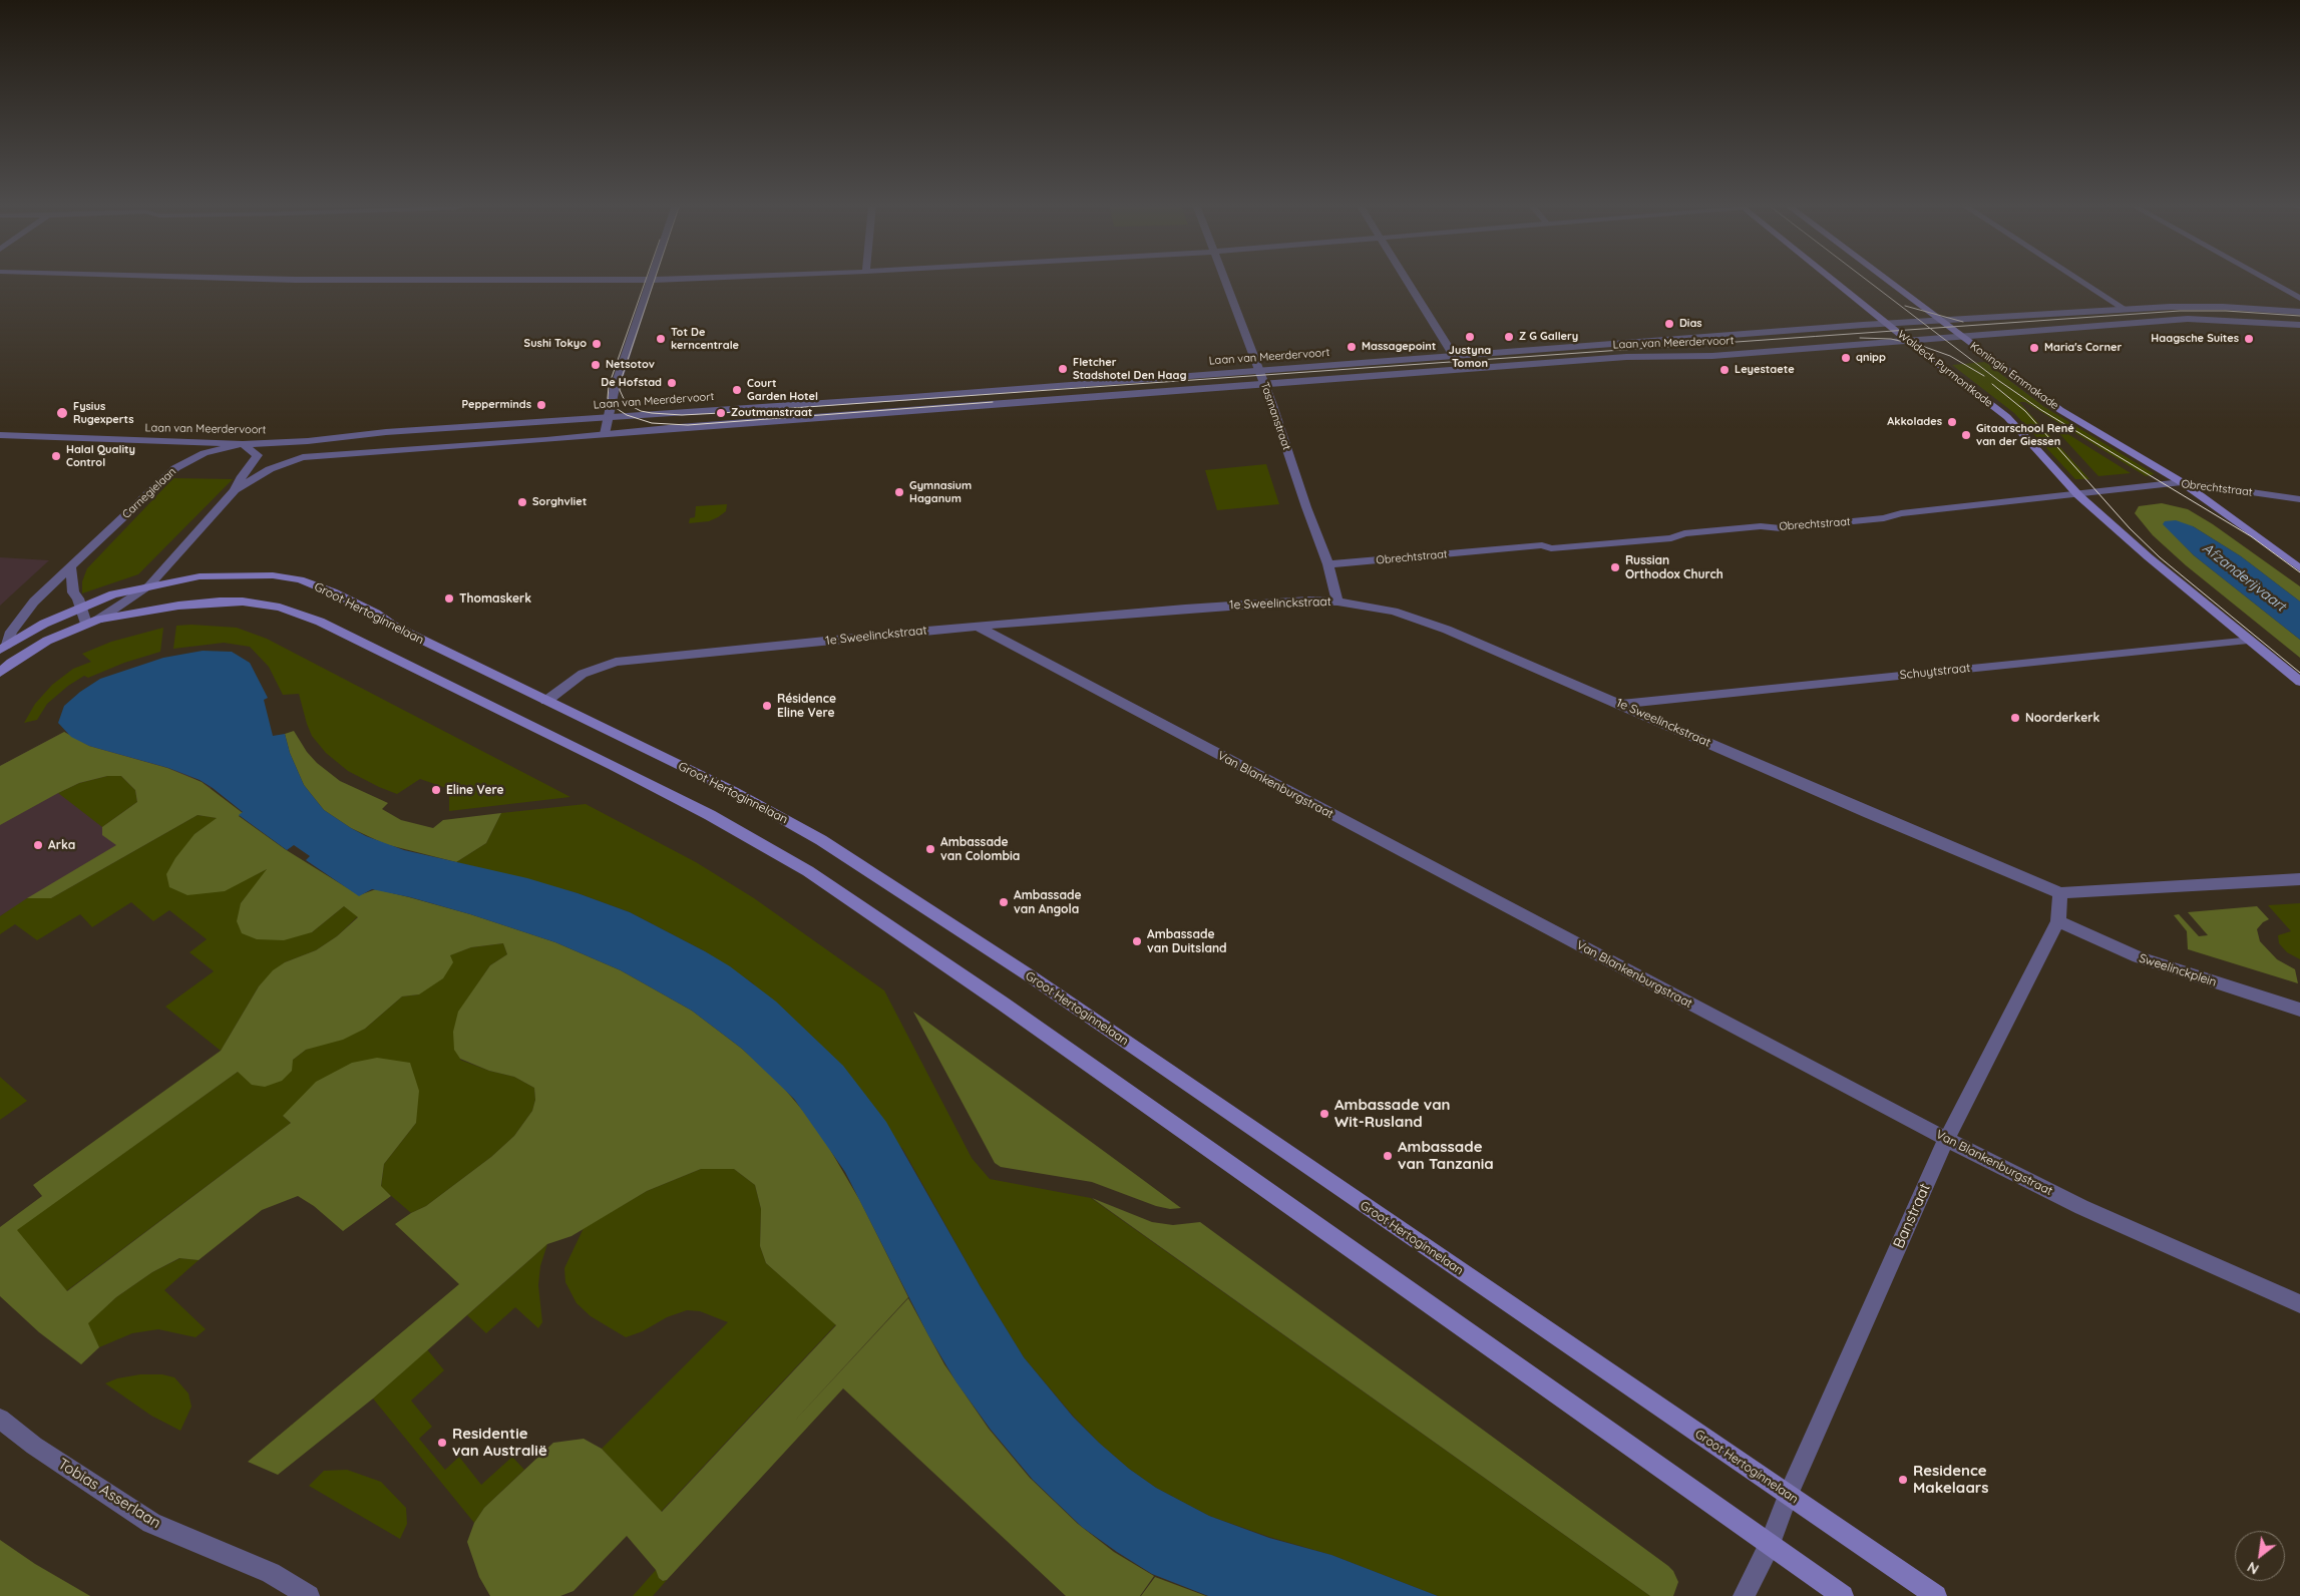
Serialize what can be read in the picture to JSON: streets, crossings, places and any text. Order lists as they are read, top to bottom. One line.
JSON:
{"streets":{"main road":["Waldeck Pyrmontkade","Koningin Emmakade","Carnegielaan","Groot Hertoginnelaan"],"street":["Laan van Meerdervoort","Tasmanstraat","Obrechtstraat","1e Sweelinckstraat","Schuytstraat","Van Blankenburgstraat","Sweelinckplein","Banstraat","Tobias Asserlaan"]},"crossings":[["Laan van Meerdervoort","Waldeck Pyrmontkade"],["Laan van Meerdervoort","Koningin Emmakade"],["Laan van Meerdervoort","Tasmanstraat"],["Laan van Meerdervoort","Carnegielaan"],["Waldeck Pyrmontkade","Obrechtstraat"],["Waldeck Pyrmontkade","Schuytstraat"],["Koningin Emmakade","Obrechtstraat"],["Tasmanstraat","Obrechtstraat"],["Tasmanstraat","1e Sweelinckstraat"],["Carnegielaan","Groot Hertoginnelaan"],["1e Sweelinckstraat","Groot Hertoginnelaan"],["1e Sweelinckstraat","Schuytstraat"],["1e Sweelinckstraat","Van Blankenburgstraat"],["1e Sweelinckstraat","Banstraat"],["Groot Hertoginnelaan","Banstraat"],["Van Blankenburgstraat","Banstraat"],["Sweelinckplein","Banstraat"]],"water":["Afzanderijvaart"],"places":["Dias","Justyna Tomon","Z G Gallery","Tot De kerncentrale","Haagsche Suites","Sushi Tokyo","Massagepoint","Maria's Corner","qnipp","Netsotov","Fletcher Stadshotel Den Haag","Leyestaete","De Hofstad","Court Garden Hotel","Pepperminds","Fysius Rugexperts","Zoutmanstraat","Akkolades","Gitaarschool René van der Giessen","Halal Quality Control","Gymnasium Haganum","Sorghvliet","Russian Orthodox Church","Thomaskerk","Résidence Eline Vere","Noorderkerk","Eline Vere","Arka","Ambassade van Colombia","Ambassade van Angola","Ambassade van Duitsland","Ambassade van Wit-Rusland","Ambassade van Tanzania","Residentie van Australië","Residence Makelaars"],"north":"bottom left"}
